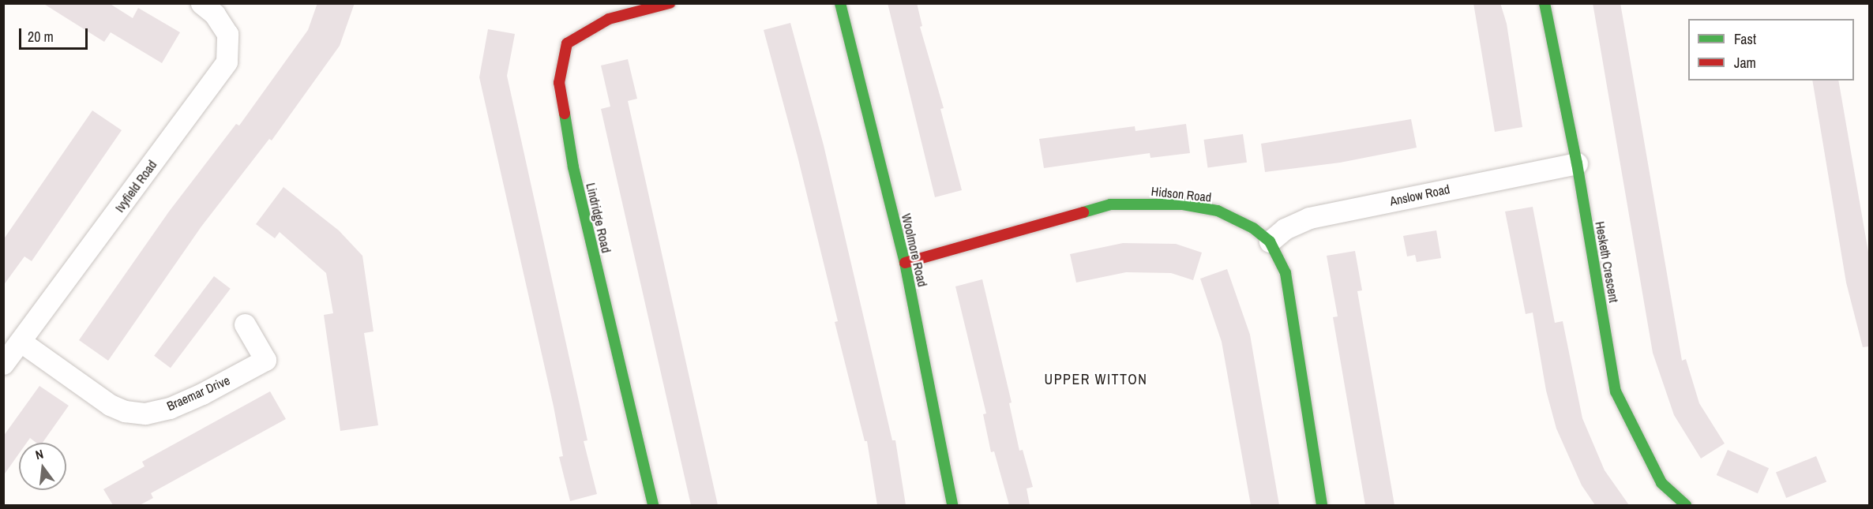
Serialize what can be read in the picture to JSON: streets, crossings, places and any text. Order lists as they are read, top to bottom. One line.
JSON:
{"streets":{"street":["Ivyfield Road","Hidson Road","Anslow Road","Lindridge Road","Woolmore Road","Hesketh Crescent","Braemar Drive"]},"crossings":[["Ivyfield Road","Braemar Drive"],["Hidson Road","Anslow Road"],["Hidson Road","Woolmore Road"],["Anslow Road","Hesketh Crescent"]],"districts":["UPPER WITTON"],"legend":["Fast","Jam"],"scale_bar":"20 m","north":"top"}
